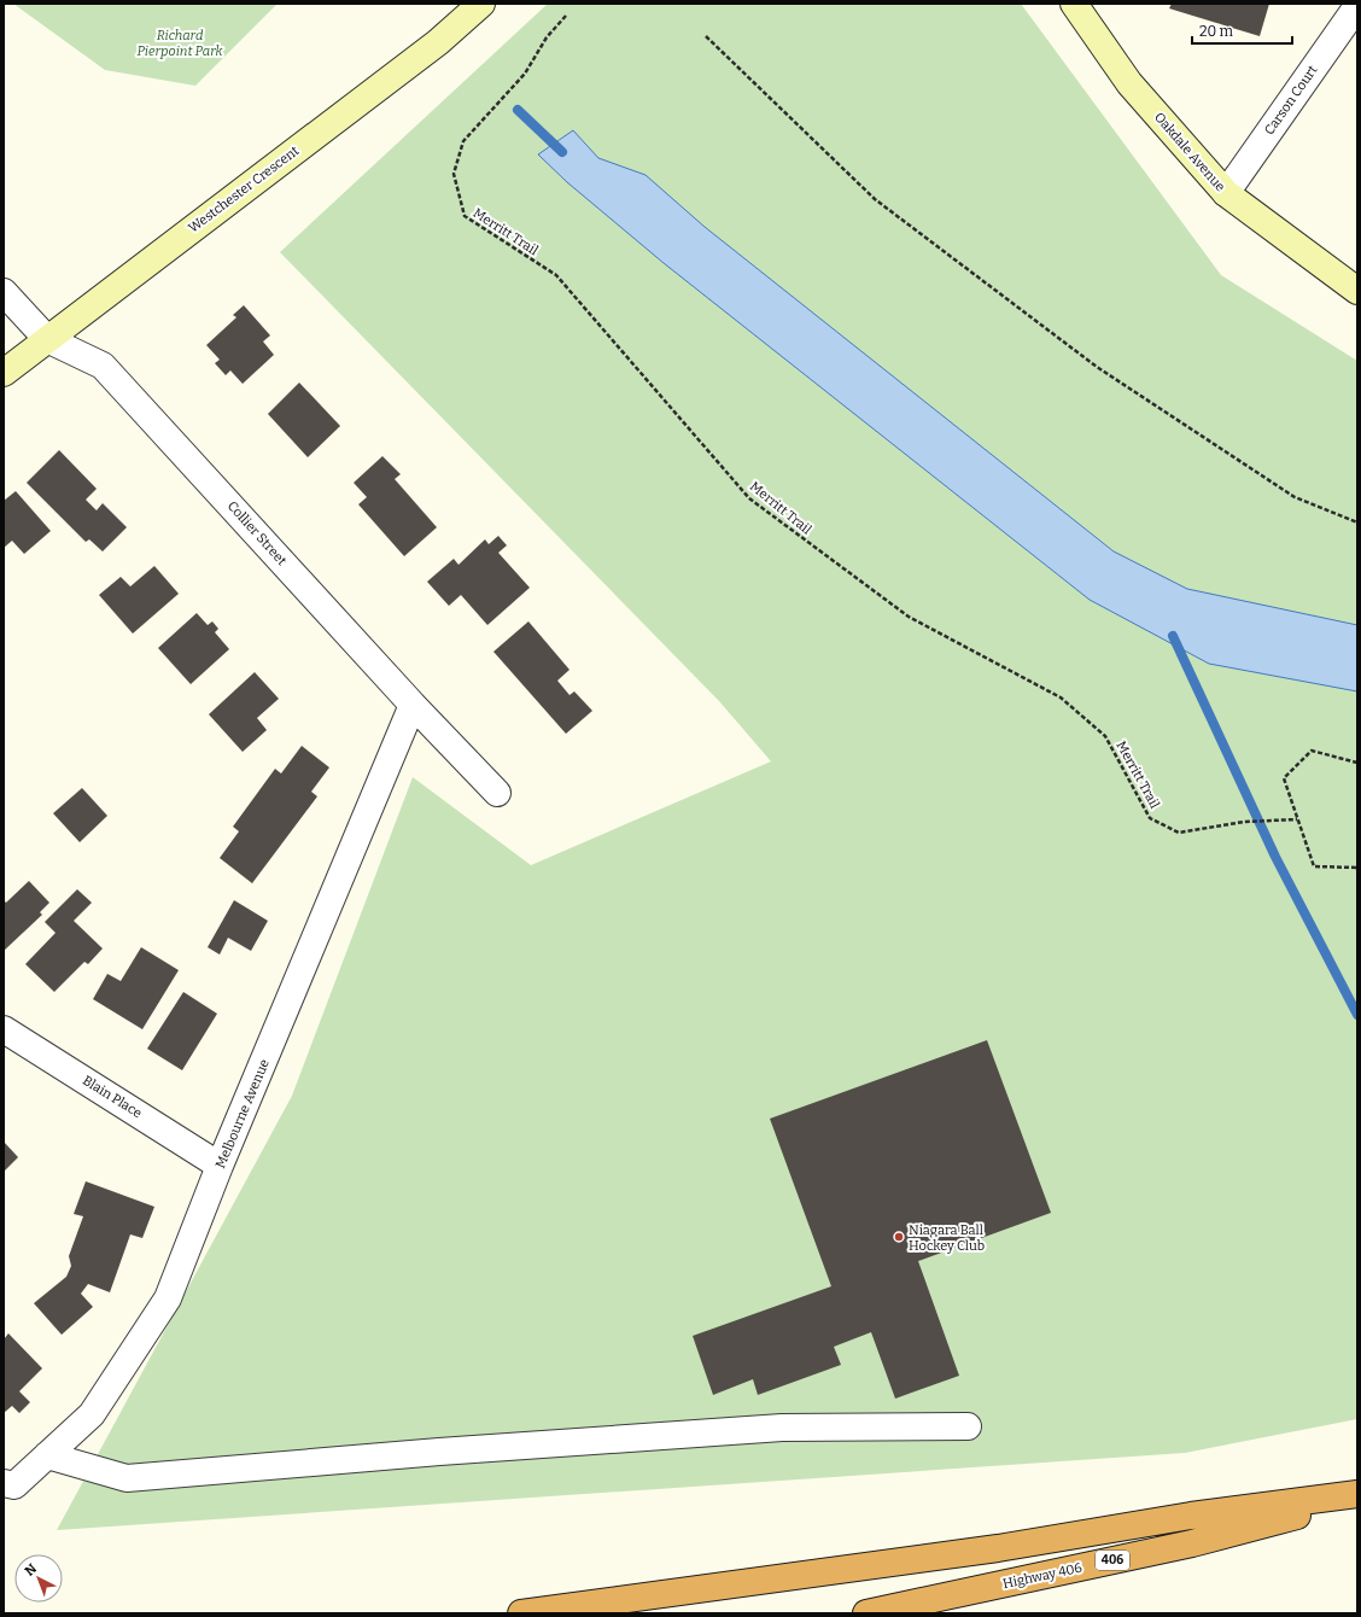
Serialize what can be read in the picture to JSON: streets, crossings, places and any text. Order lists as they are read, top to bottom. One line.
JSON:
{"streets":{"highway":["406","Highway 406"],"main road":["Oakdale Avenue","Westchester Crescent"],"street":["Carson Court","Collier Street","Blain Place","Melbourne Avenue"],"path":["Merritt Trail"]},"crossings":[["Carson Court","Oakdale Avenue"],["Westchester Crescent","Collier Street"],["Collier Street","Melbourne Avenue"],["Blain Place","Melbourne Avenue"]],"parks":["Richard Pierpoint Park"],"places":["Niagara Ball Hockey Club"],"scale_bar":"20 m","north":"top left"}
